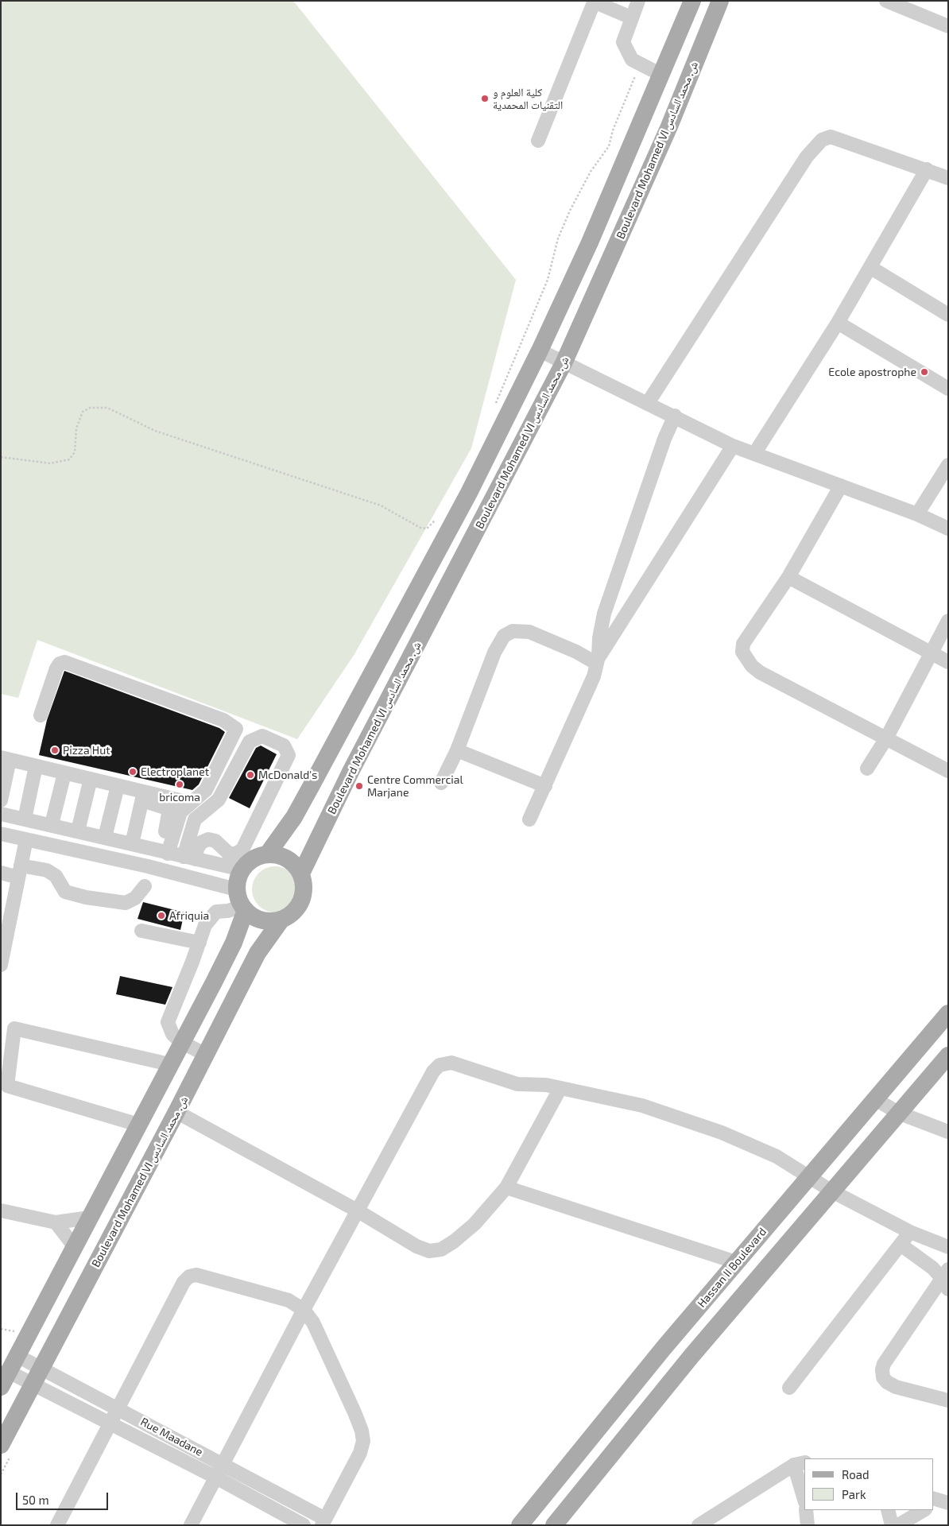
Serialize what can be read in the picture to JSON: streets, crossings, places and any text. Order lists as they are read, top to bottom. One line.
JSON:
{"streets":{"main road":["Boulevard Mohamed VI ش. محمد السادس","Hassan II Boulevard"],"street":["Rue Maadane"]},"crossings":[["Boulevard Mohamed VI ش. محمد السادس","Rue Maadane"]],"places":["كلية العلوم و التقنيات المحمدية","Ecole apostrophe","Pizza Hut","Electroplanet","McDonald's","bricoma","Centre Commercial Marjane","Afriquia"],"legend":["Road","Park"],"scale_bar":"50 m"}
